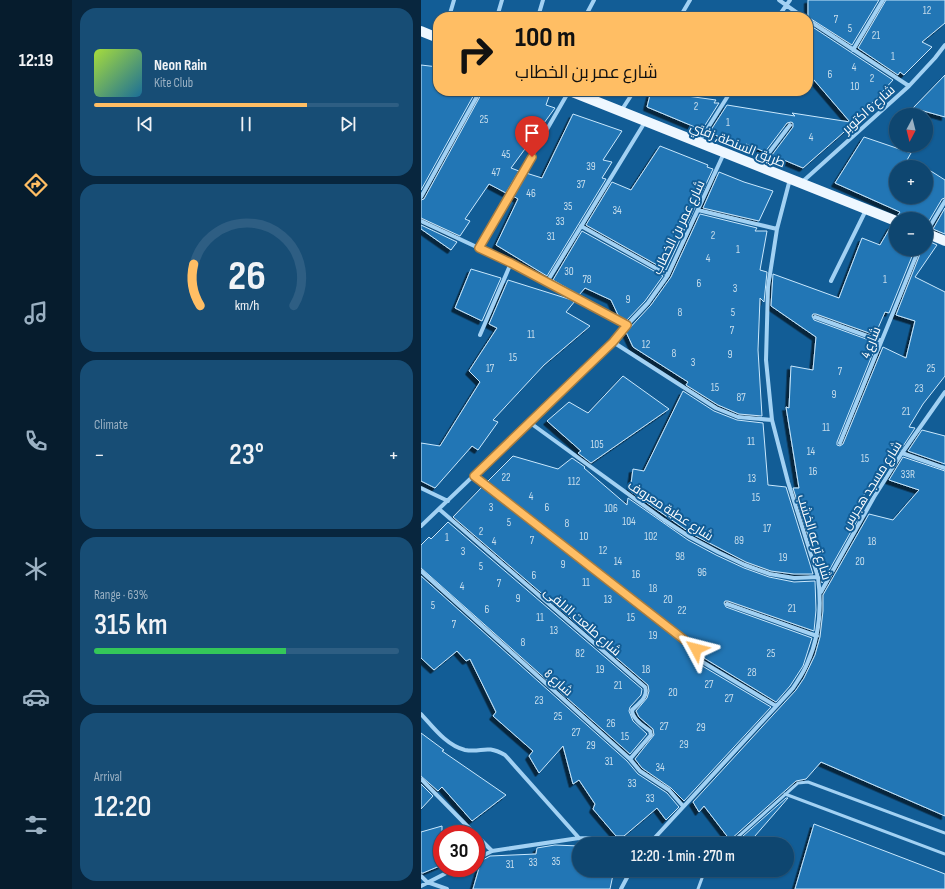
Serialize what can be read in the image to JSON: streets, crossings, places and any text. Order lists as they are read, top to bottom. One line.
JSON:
{"streets":{"main road":["طريق السنطة, زفتي"],"street":["شارع 6 اكتوبر","شارع عمر بن الخطاب","شارع 4","شارع مسجد هجرس","شارع عطية معروف","شارع ترعه الخشب","شارع طلعت الالفى","شارع 8"]},"crossings":[["شارع 6 اكتوبر","طريق السنطة, زفتي"],["طريق السنطة, زفتي","شارع عمر بن الخطاب"],["طريق السنطة, زفتي","شارع ترعه الخشب"],["شارع عمر بن الخطاب","شارع عطية معروف"],["شارع عمر بن الخطاب","شارع طلعت الالفى"],["شارع مسجد هجرس","شارع ترعه الخشب"],["شارع عطية معروف","شارع ترعه الخشب"],["شارع ترعه الخشب","شارع 8"],["شارع طلعت الالفى","شارع 8"]],"house_numbers":["12","7","5","21","1","4","6","2","10","2","25","1","4","45","39","47","37","46","35","34","33","2","31","1","4","30","78","1","6","3","9","8","5","7","11","12","8","9","15","3","17","25","7","15","23","9","87","21","11","11","105","14","15","16","33R","22","13","112","4","15","3","6","106","104","5","8","17","2","10","102","1","7","89","4","18","12","3","98","19","14","20","9","5","96","16","6","11","7","4","18","9","13","20","5","21","6","22","11","15","7","13","19","8","82","25","19","18","28","27","21","20","27","23","25","26","27","29","27","15","29","29","31","34","33","33","35","33","31"],"north":"bottom","page":{"tabs":"12:19","turn":["100 m","شارع عمر بن الخطاب"],"song":["Neon Rain","Kite Club"],"map_buttons":["+","−"],"tile":["Climate",["Range · 63%","315 km"],["Arrival","12:20"]],"heat":["−","23°","+"],"limit":"30","trip":"12:20 · 1 min · 270 m","gauge":["26","km/h"]}}
